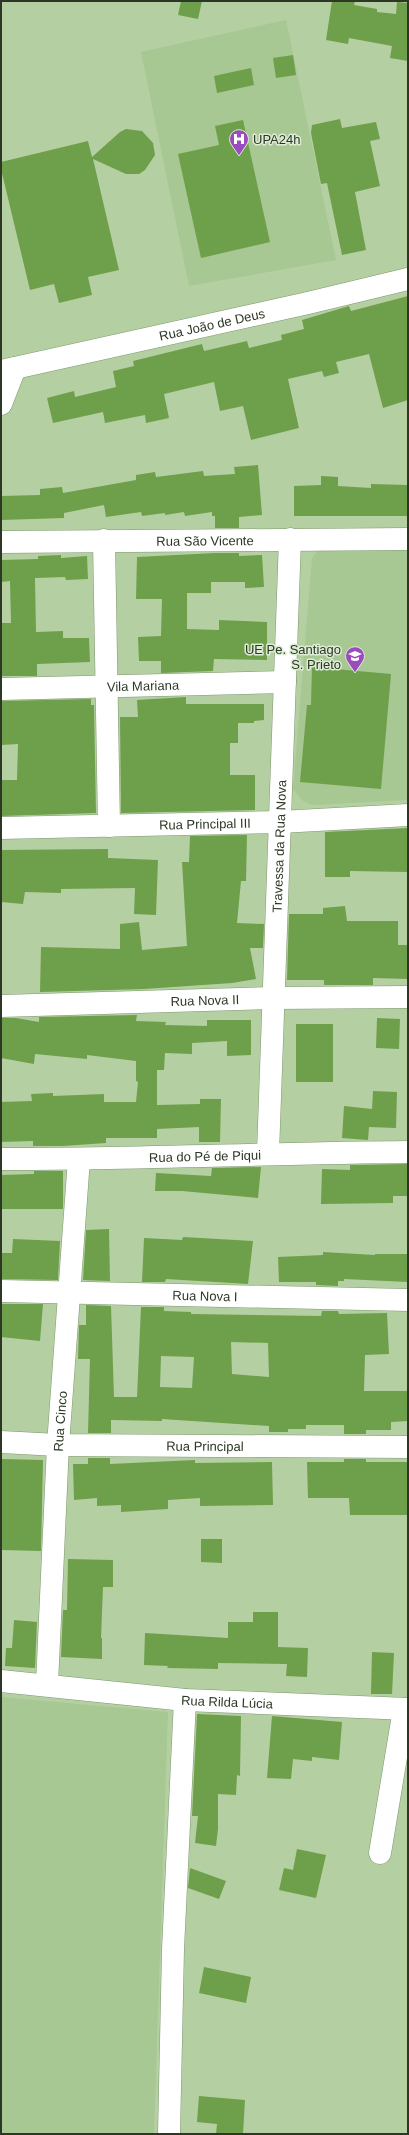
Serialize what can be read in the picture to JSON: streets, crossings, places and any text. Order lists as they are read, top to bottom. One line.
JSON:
{"streets":{"street":["Rua João de Deus","Rua São Vicente","Vila Mariana","Rua Principal III","Travessa da Rua Nova","Rua Nova II","Rua do Pé de Piqui","Rua Nova I","Rua Cinco","Rua Principal","Rua Rilda Lúcia"]},"crossings":[["Rua São Vicente","Travessa da Rua Nova"],["Vila Mariana","Travessa da Rua Nova"],["Rua Principal III","Travessa da Rua Nova"],["Travessa da Rua Nova","Rua Nova II"],["Travessa da Rua Nova","Rua do Pé de Piqui"],["Rua do Pé de Piqui","Rua Cinco"],["Rua Nova I","Rua Cinco"],["Rua Cinco","Rua Principal"],["Rua Cinco","Rua Rilda Lúcia"]],"places":{"hospital":["UPA24h"],"school or university":["UE Pe. Santiago S. Prieto"]}}
